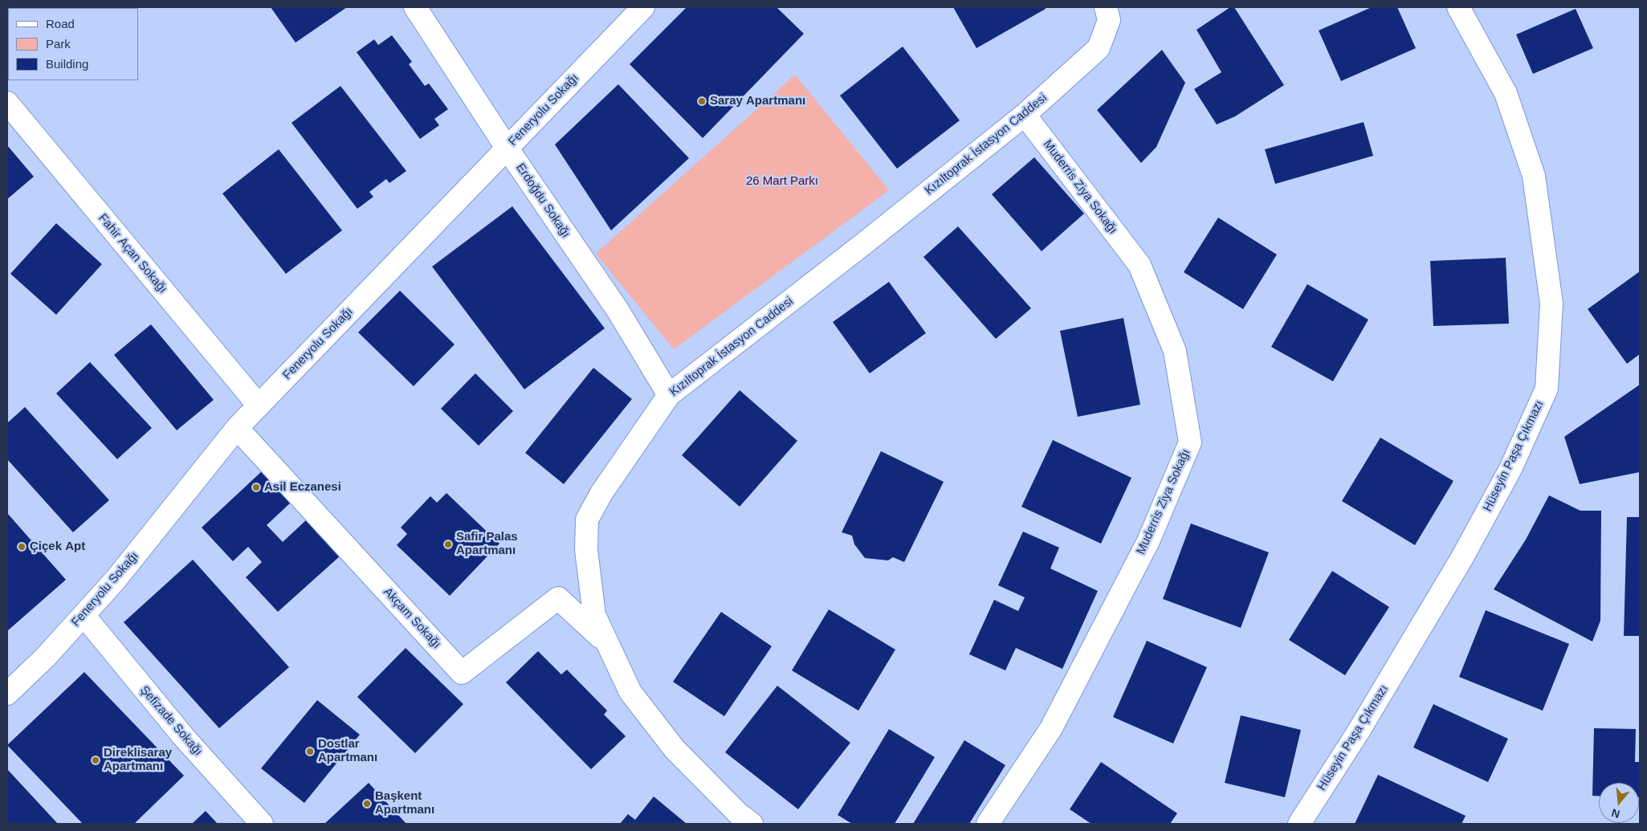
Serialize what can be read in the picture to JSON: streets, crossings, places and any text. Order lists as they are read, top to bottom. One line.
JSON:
{"streets":{"street":["Feneryolu Sokağı","Kızıltoprak İstasyon Caddesi","Muderris Ziya Sokağı","Erdoğdu Sokağı","Fahir Açan Sokağı","Hüseyin Paşa Çıkmazı","Akçam Sokağı","Şefizade Sokağı"]},"crossings":[["Feneryolu Sokağı","Erdoğdu Sokağı"],["Feneryolu Sokağı","Fahir Açan Sokağı"],["Feneryolu Sokağı","Akçam Sokağı"],["Feneryolu Sokağı","Şefizade Sokağı"],["Kızıltoprak İstasyon Caddesi","Muderris Ziya Sokağı"],["Kızıltoprak İstasyon Caddesi","Erdoğdu Sokağı"],["Kızıltoprak İstasyon Caddesi","Akçam Sokağı"]],"parks":["26 Mart Parkı"],"places":["Saray Apartmanı","Asil Eczanesi","Safir Palas Apartmanı","Çiçek Apt","Dostlar Apartmanı","Direklisaray Apartmanı","Başkent Apartmanı"],"legend":["Road","Park","Building"],"north":"bottom"}
